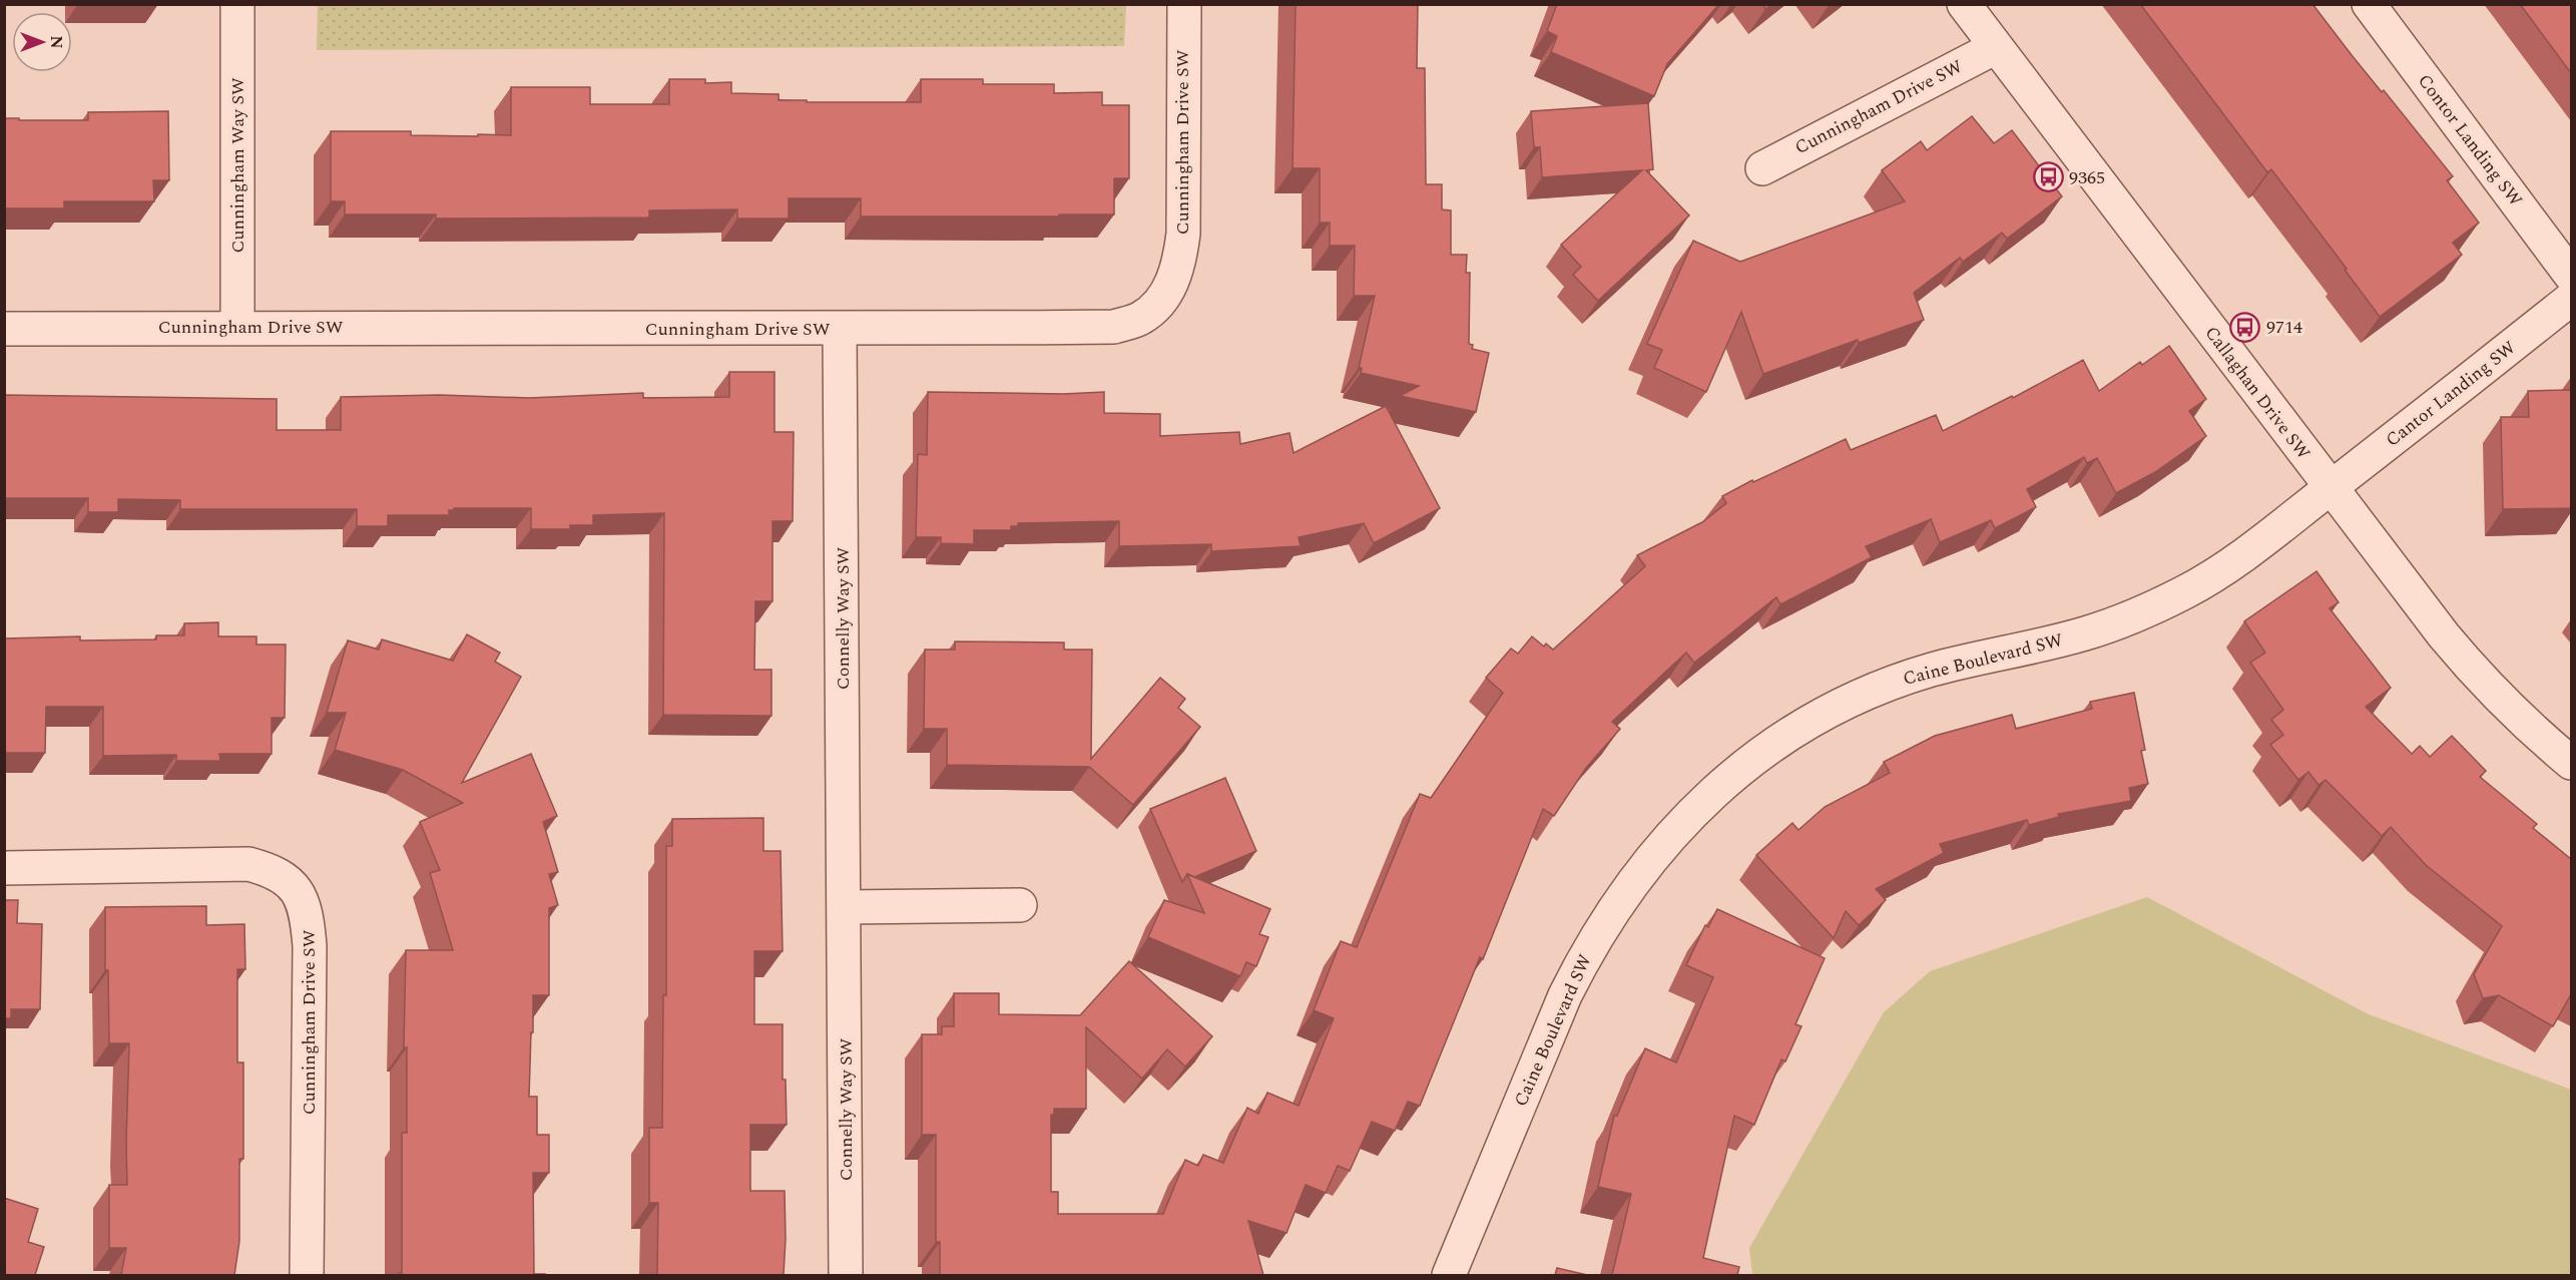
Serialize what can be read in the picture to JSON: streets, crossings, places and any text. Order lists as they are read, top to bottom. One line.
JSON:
{"streets":{"street":["Cunningham Drive SW","Contor Landing SW","Cunningham Way SW","Callaghan Drive SW","Cantor Landing SW","Connelly Way SW","Caine Boulevard SW"]},"crossings":[["Cunningham Drive SW","Cunningham Way SW"],["Cunningham Drive SW","Callaghan Drive SW"],["Cunningham Drive SW","Connelly Way SW"],["Callaghan Drive SW","Cantor Landing SW"],["Callaghan Drive SW","Caine Boulevard SW"],["Cantor Landing SW","Caine Boulevard SW"]],"places":{"bus stop":["9365","9714"]},"north":"right"}
